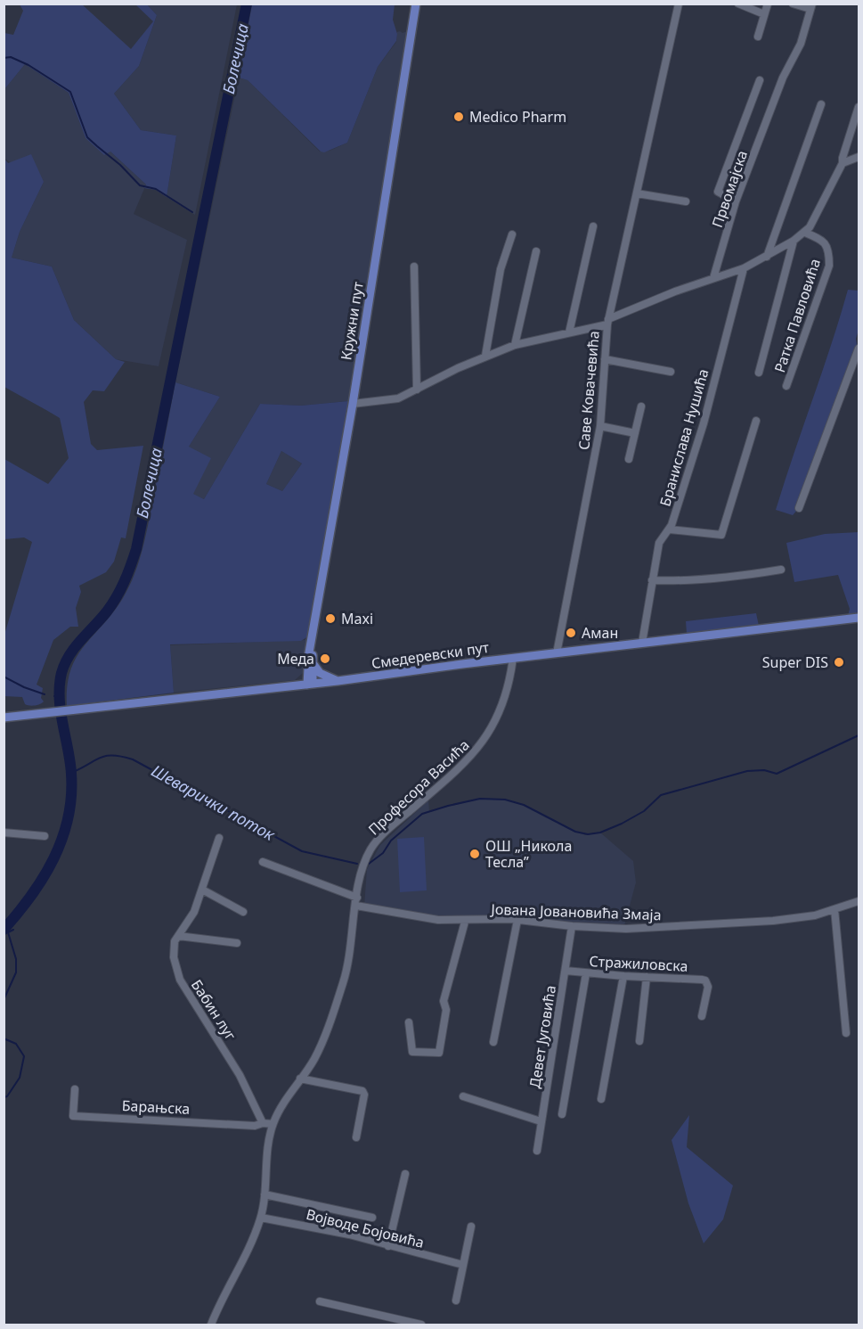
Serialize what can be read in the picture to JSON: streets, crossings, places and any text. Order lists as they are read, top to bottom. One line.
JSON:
{"streets":{"main road":["Кружни пут","Смедеревски пут"],"street":["Првомајска","Ратка Павловића","Саве Ковачевића","Бранислава Нушића","Професора Васића","Јована Јовановића Змаја","Стражиловска","Бабин луг","Девет Југовића","Барањска","Војводе Бојовића"]},"crossings":[["Кружни пут","Смедеревски пут"],["Саве Ковачевића","Смедеревски пут"],["Бранислава Нушића","Смедеревски пут"],["Смедеревски пут","Професора Васића"],["Професора Васића","Јована Јовановића Змаја"],["Професора Васића","Војводе Бојовића"],["Јована Јовановића Змаја","Девет Југовића"],["Стражиловска","Девет Југовића"],["Бабин луг","Барањска"]],"water":["Болечица","Шеварички поток"],"places":["Medico Pharm","Maxi","Аман","Меда","Super DIS","ОШ „Никола Тесла”"]}
